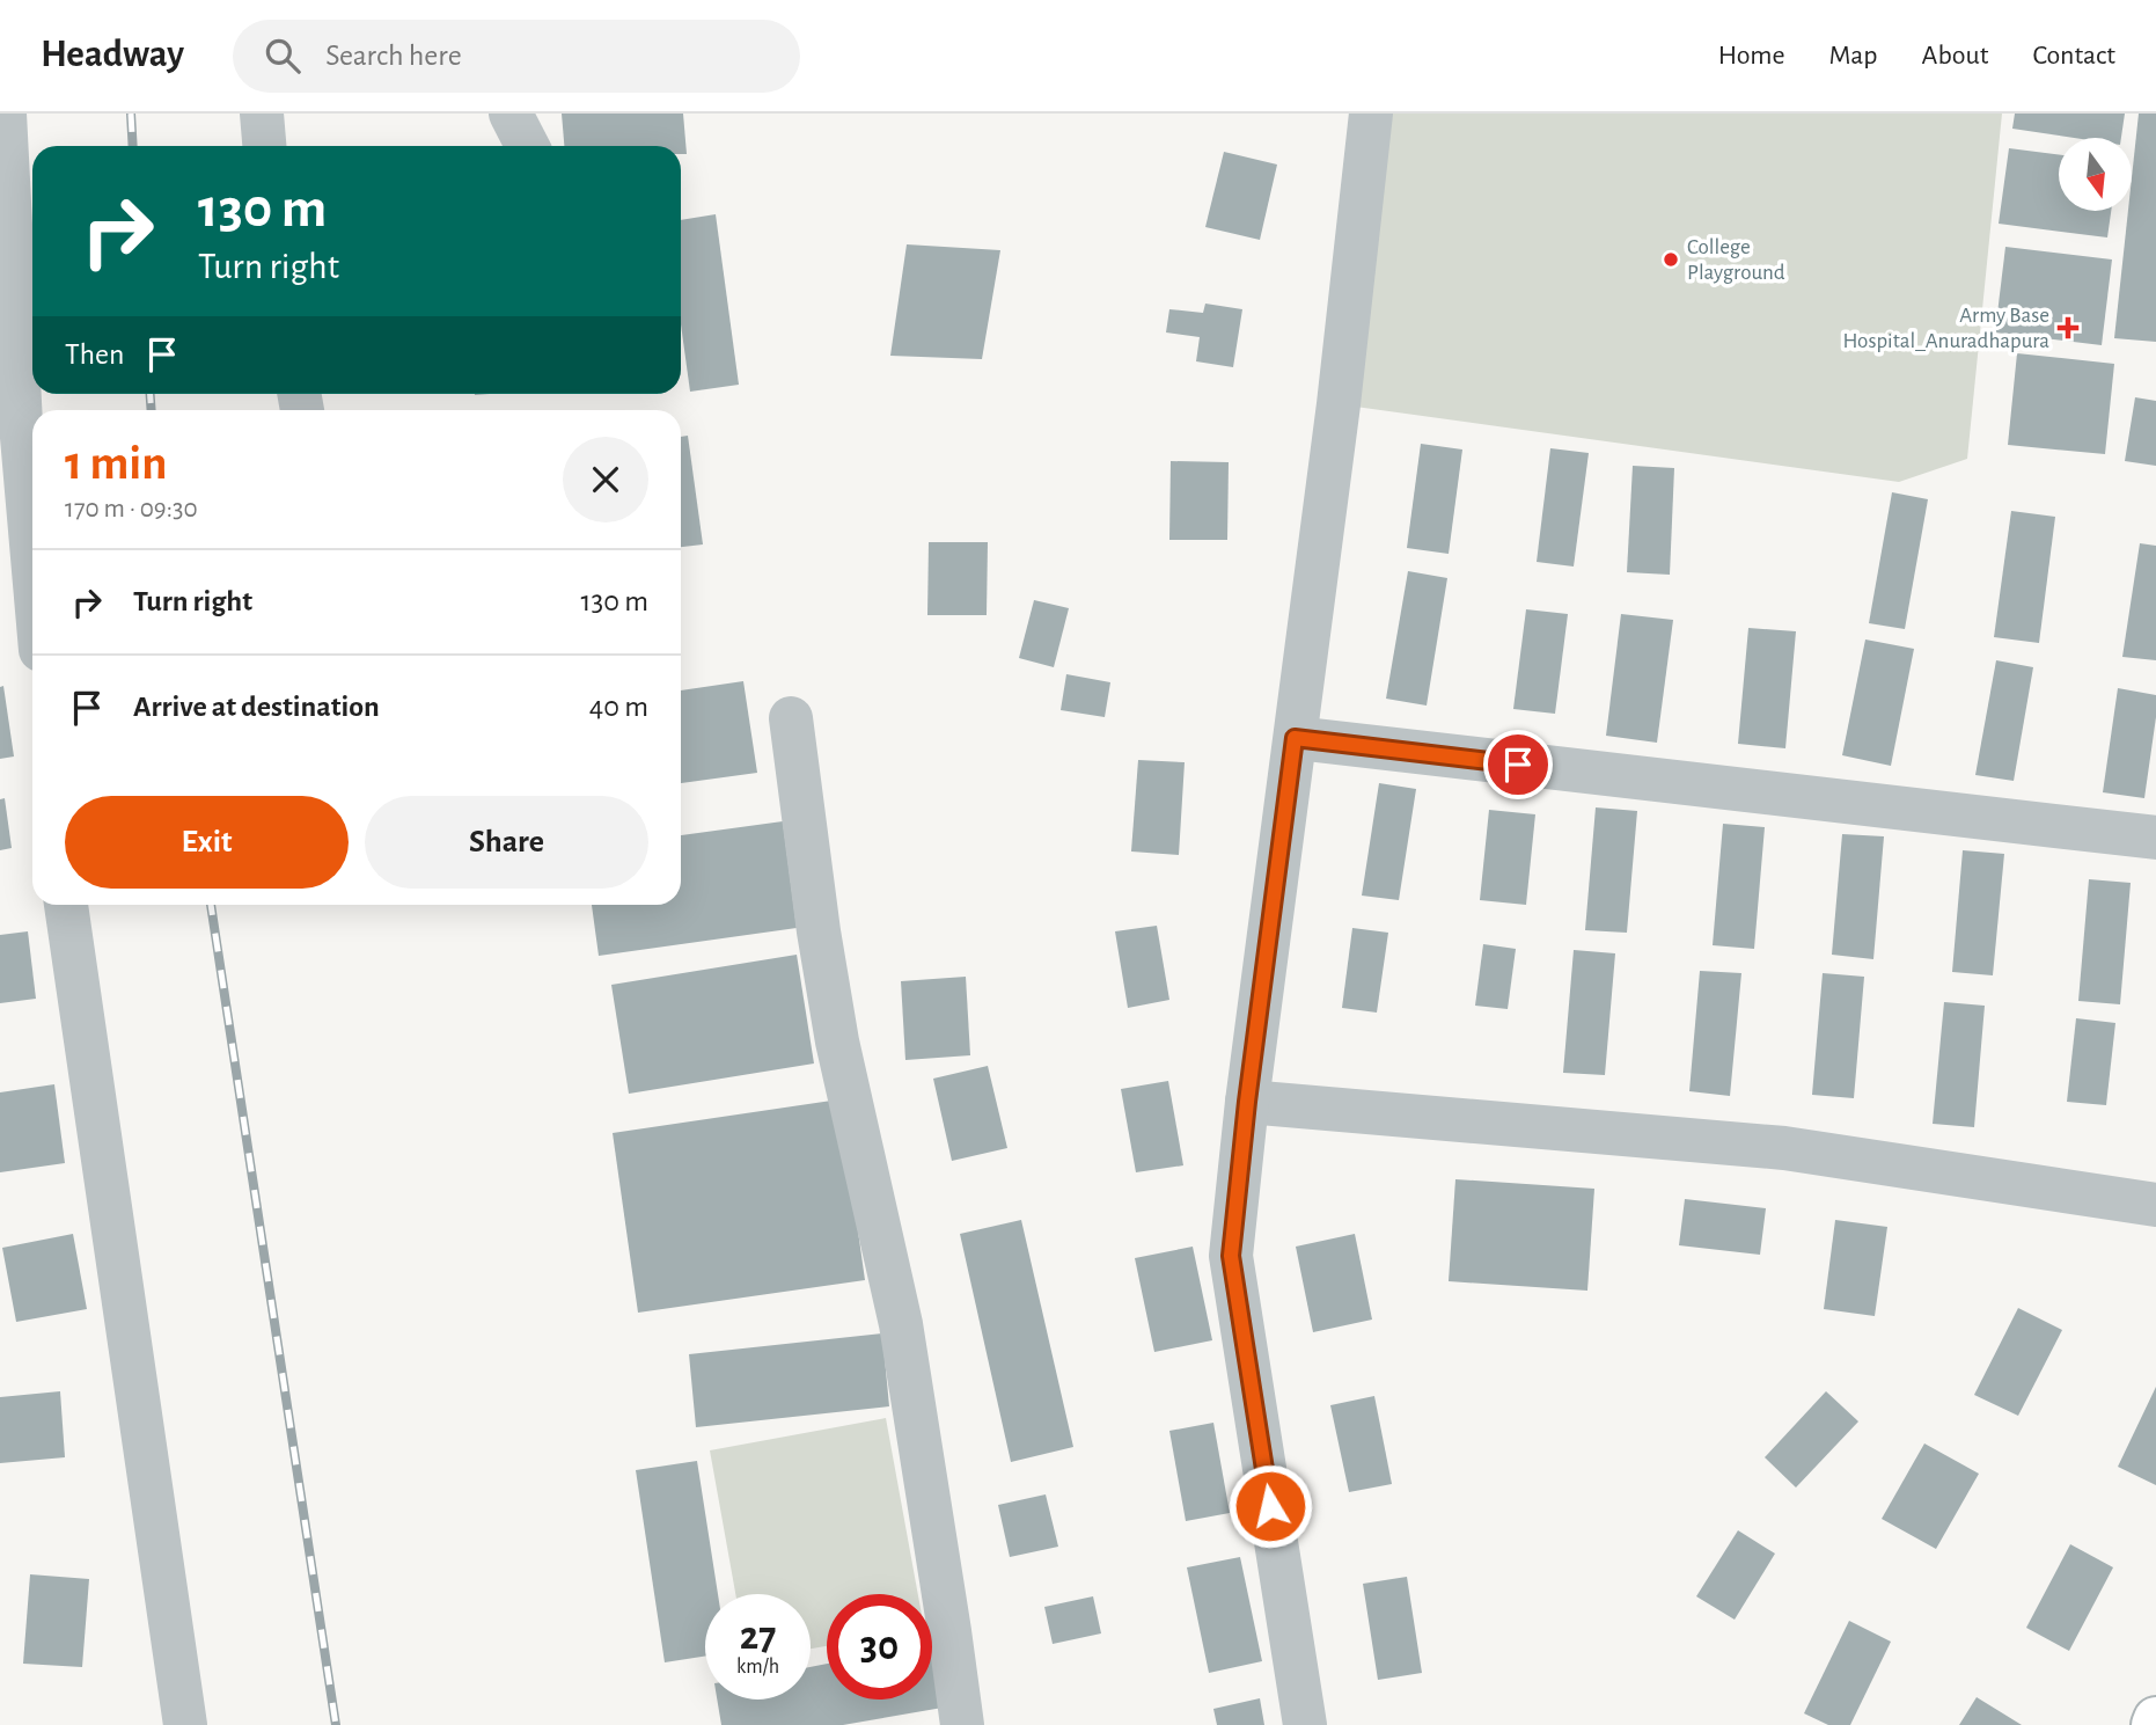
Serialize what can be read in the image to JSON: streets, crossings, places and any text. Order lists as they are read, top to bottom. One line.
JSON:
{"places":{"other":["College Playground"],"health":["Army Base Hospital_Anuradhapura"]},"north":"bottom","page":{"header":"Headway","search":"Search here","nav":["Home","Map","About","Contact"],"turn":["130 m","Turn right"],"then":"Then","heading":["1 min","170 m · 09:30"],"list":[{"name":"Turn right","value":"130 m"},{"name":"Arrive at destination","value":"40 m"}],"buttons":["Exit","Share"],"speed":"27 km/h","limit":"30"}}
